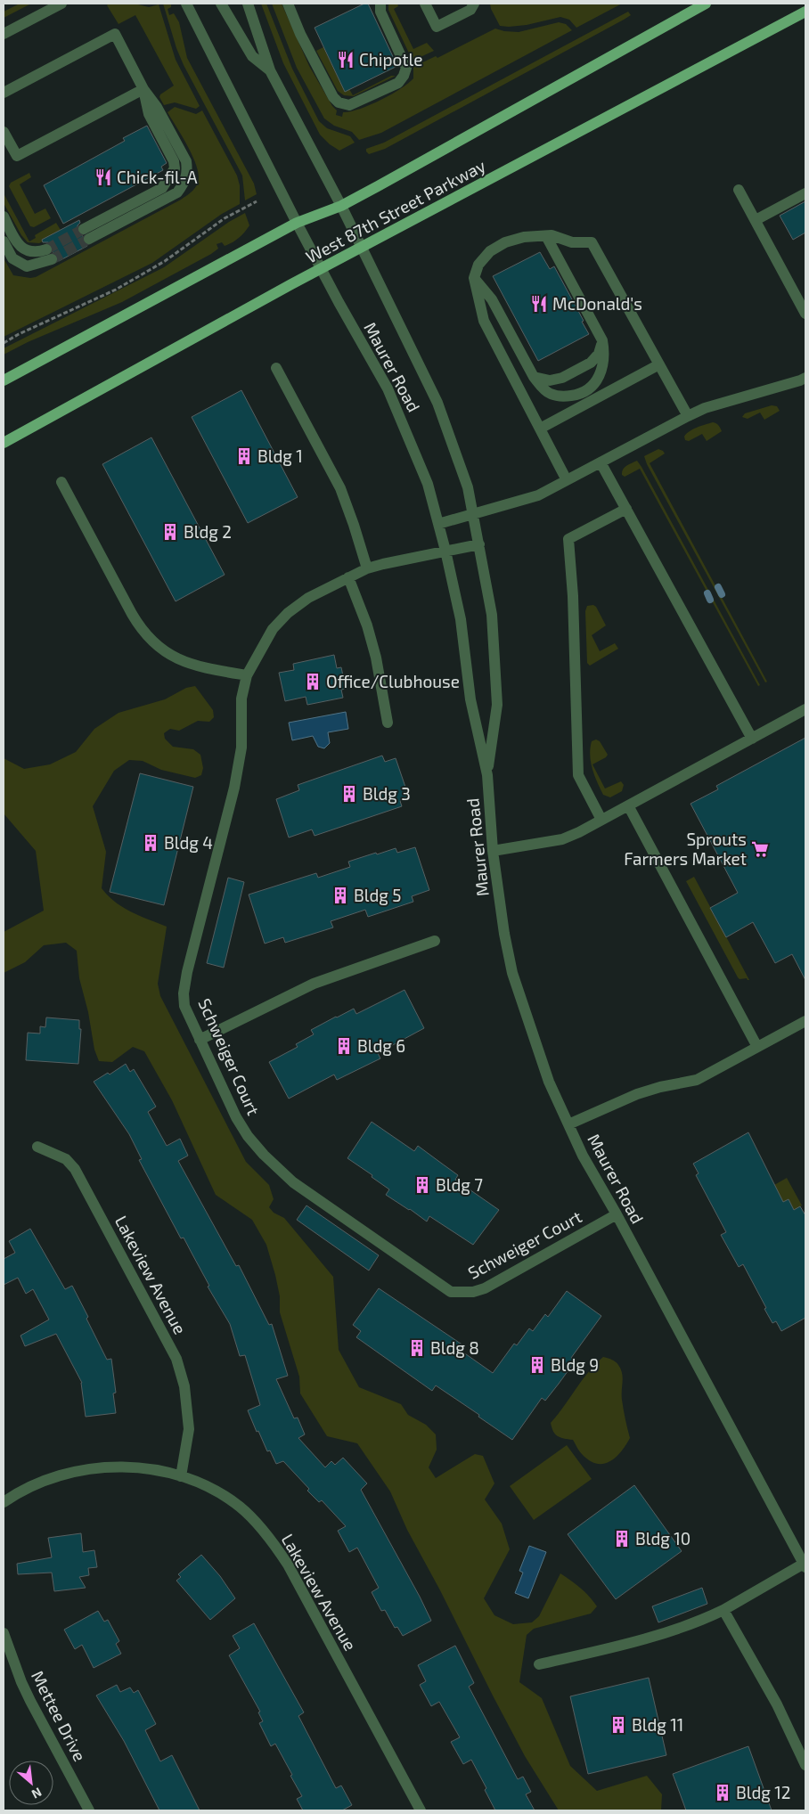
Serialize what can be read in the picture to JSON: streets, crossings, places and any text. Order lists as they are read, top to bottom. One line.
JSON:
{"streets":{"main road":["West 87th Street Parkway"],"street":["Maurer Road","Schweiger Court","Lakeview Avenue","Mettee Drive"]},"crossings":[["West 87th Street Parkway","Maurer Road"],["Maurer Road","Schweiger Court"]],"places":{"restaurant":["Chipotle","Chick-fil-A","McDonald's"],"building":["Bldg 1","Bldg 2","Office/Clubhouse","Bldg 3","Bldg 4","Bldg 5","Bldg 6","Bldg 7","Bldg 8","Bldg 9","Bldg 10","Bldg 11","Bldg 12"],"supermarket":["Sprouts Farmers Market"]},"north":"bottom right"}
